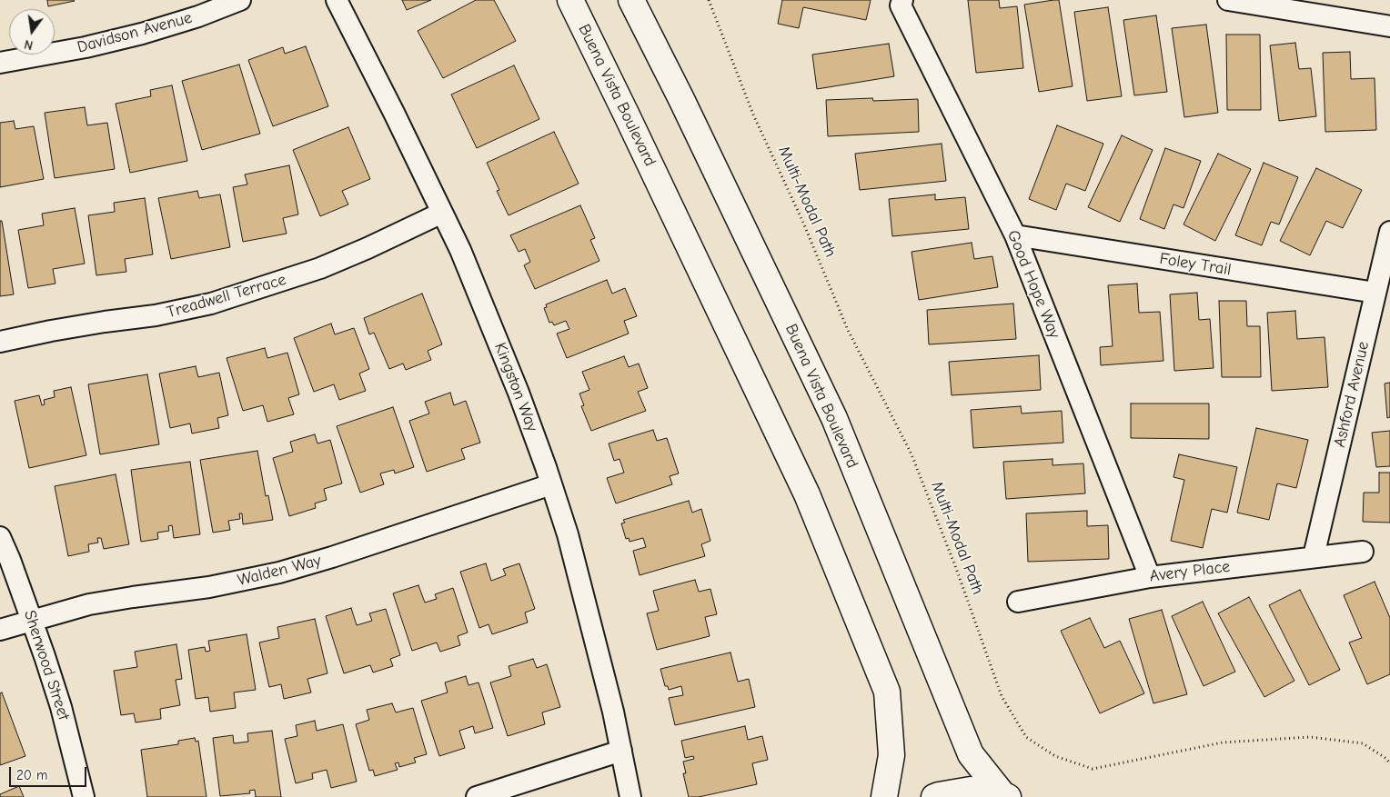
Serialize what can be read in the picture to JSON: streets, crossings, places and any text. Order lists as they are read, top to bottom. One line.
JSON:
{"streets":{"main road":["Buena Vista Boulevard"],"street":["Davidson Avenue","Foley Trail","Good Hope Way","Treadwell Terrace","Kingston Way","Ashford Avenue","Walden Way","Avery Place","Sherwood Street"],"path":["Multi-Modal Path"]},"crossings":[["Foley Trail","Good Hope Way"],["Foley Trail","Ashford Avenue"],["Good Hope Way","Avery Place"],["Treadwell Terrace","Kingston Way"],["Kingston Way","Walden Way"],["Ashford Avenue","Avery Place"],["Walden Way","Sherwood Street"]],"scale_bar":"20 m","north":"bottom"}
